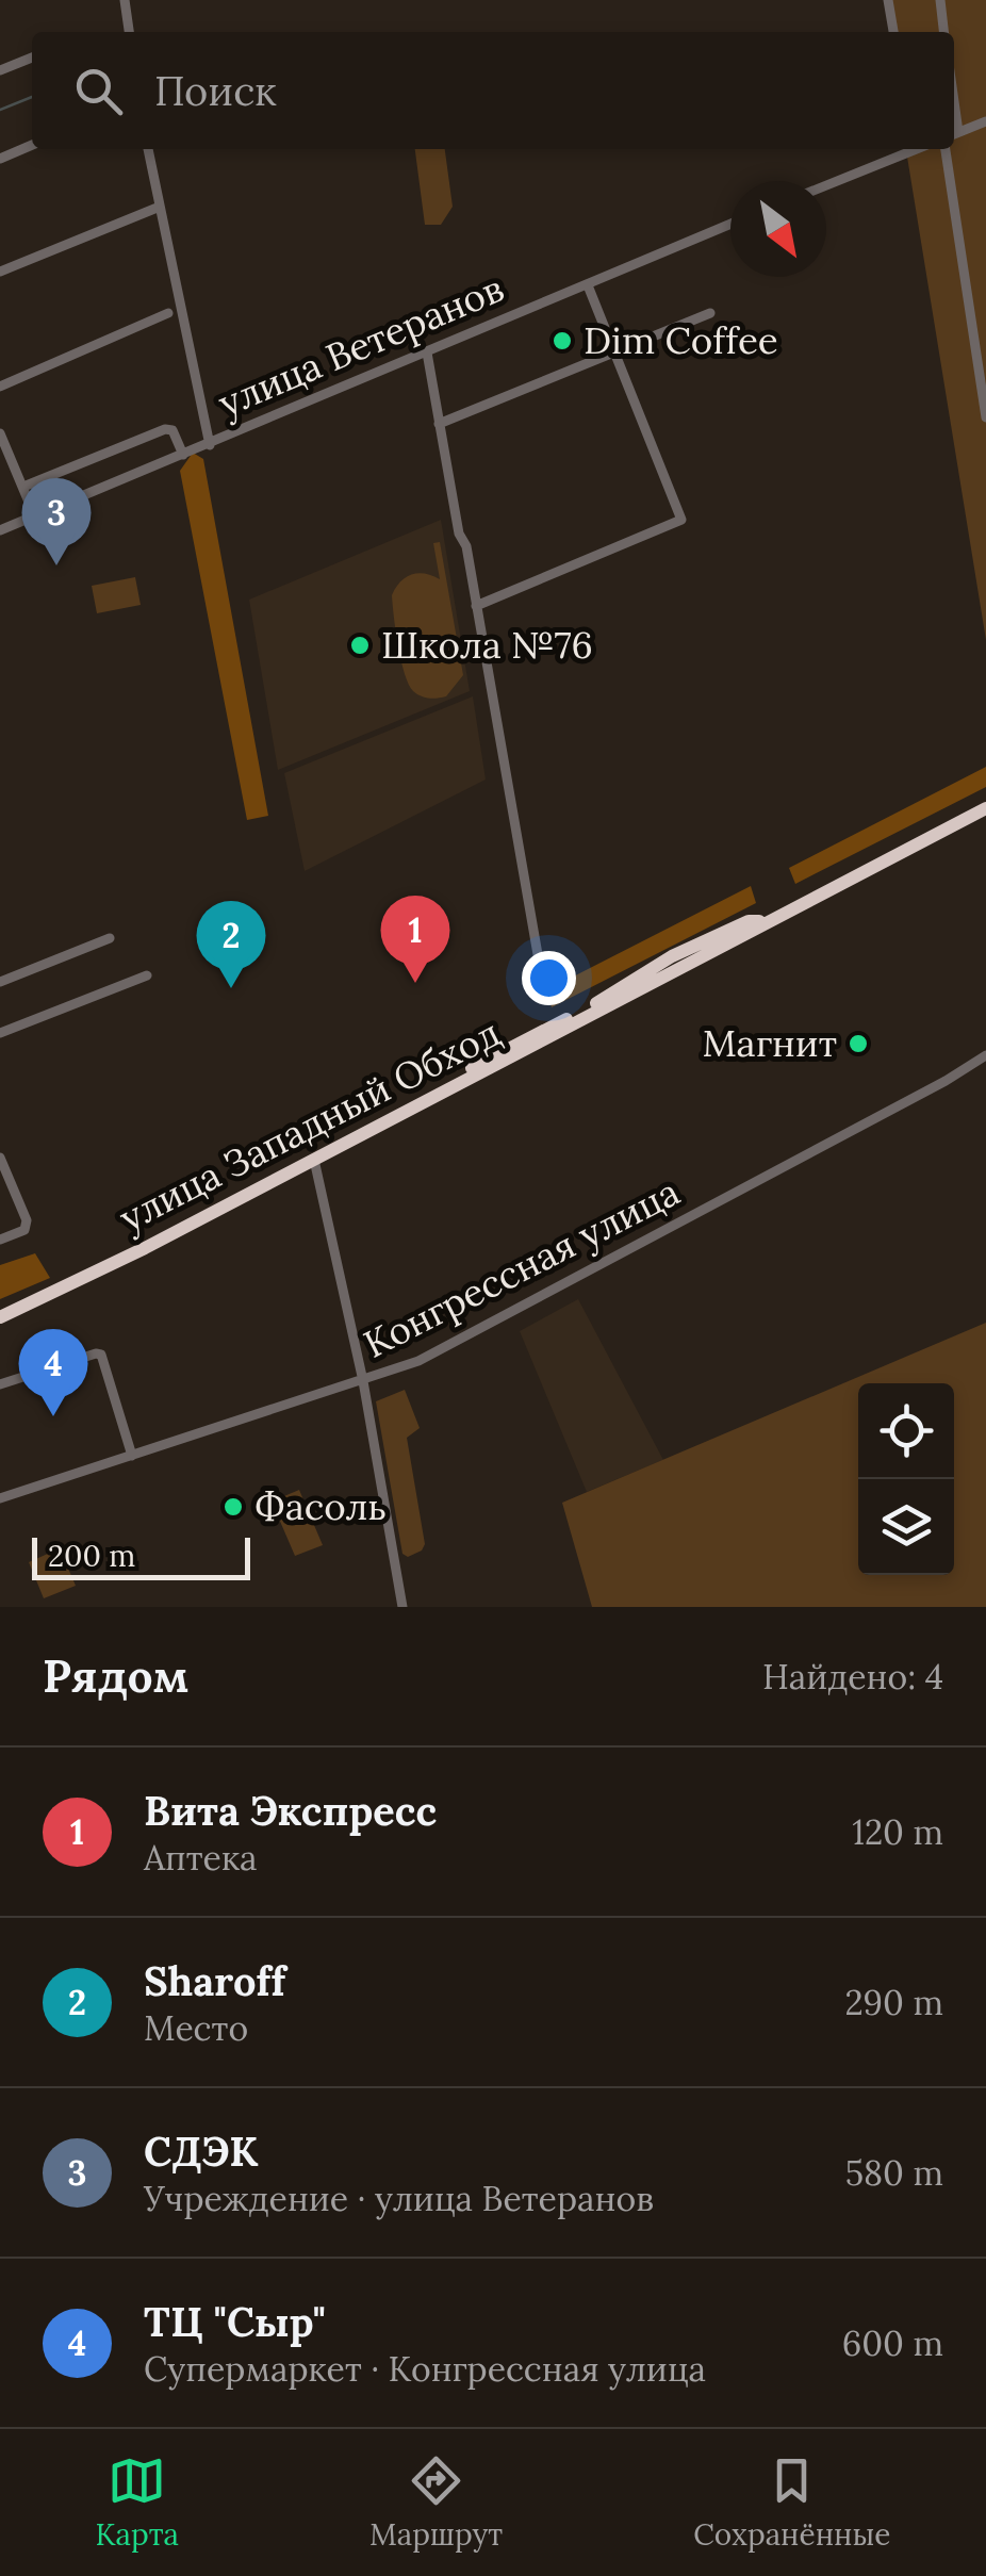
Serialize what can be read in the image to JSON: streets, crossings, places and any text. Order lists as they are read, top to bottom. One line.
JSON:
{"streets":{"highway":["улица Западный Обход"],"street":["улица Ветеранов","Конгрессная улица"]},"places":["Dim Coffee","Школа №76","Магнит","Фасоль"],"scale_bar":"200 m","north":"bottom right","page":{"search":"Поиск","pins":["3","1","2","4"],"scale":"200 m","heading":["Рядом","Найдено: 4"],"list":[{"mark":"1","name":"Вита Экспресс","note":"Аптека","value":"120 m"},{"mark":"2","name":"Sharoff","note":"Место","value":"290 m"},{"mark":"3","name":"СДЭК","note":"Учреждение · улица Ветеранов","value":"580 m"},{"mark":"4","name":"ТЦ \"Сыр\"","note":"Супермаркет · Конгрессная улица","value":"600 m"}],"nav":["Карта","Маршрут","Сохранённые"]}}
